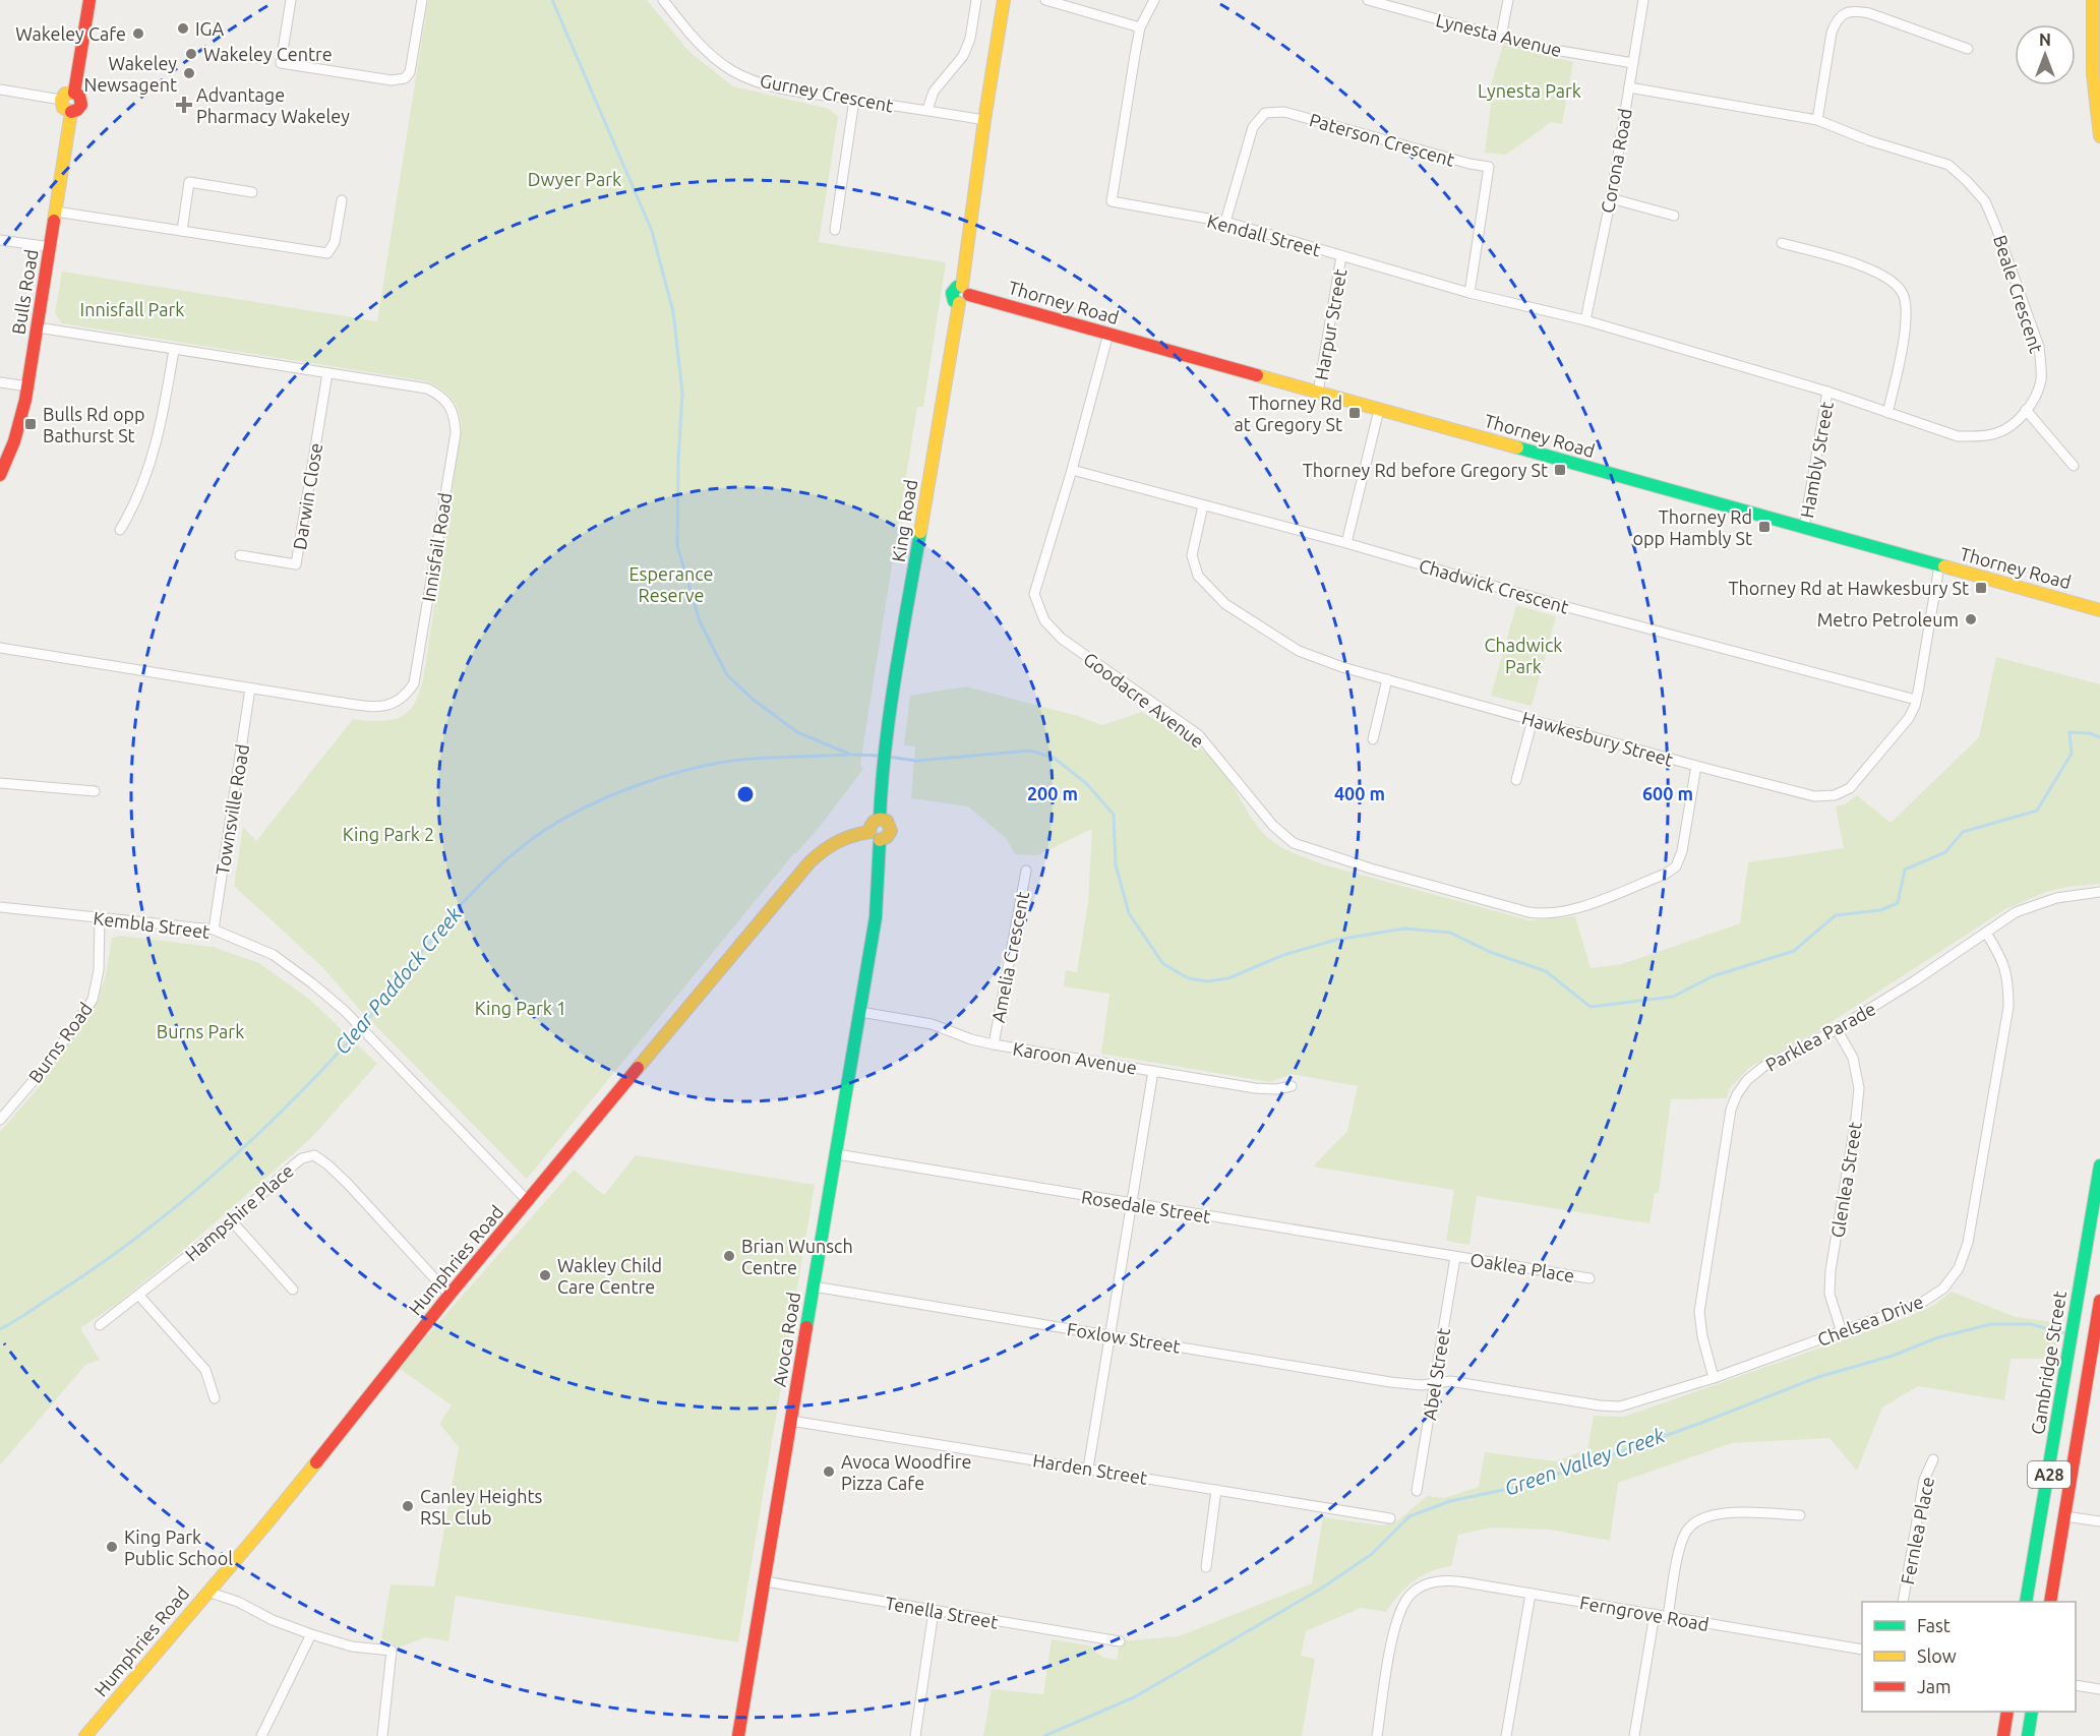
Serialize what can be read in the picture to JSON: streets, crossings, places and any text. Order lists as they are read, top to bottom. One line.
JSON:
{"streets":{"main road":["Bulls Road","Thorney Road","King Road","Humphries Road","Avoca Road","Cambridge Street","A28"],"street":["Lynesta Avenue","Gurney Crescent","Paterson Crescent","Corona Road","Kendall Street","Beale Crescent","Harpur Street","Hambly Street","Darwin Close","Innisfail Road","Chadwick Crescent","Goodacre Avenue","Hawkesbury Street","Townsville Road","Kembla Street","Amelia Crescent","Parklea Parade","Burns Road","Karoon Avenue","Glenlea Street","Rosedale Street","Hampshire Place","Oaklea Place","Chelsea Drive","Foxlow Street","Abel Street","Harden Street","Fernlea Place","Tenella Street","Ferngrove Road"]},"crossings":[["Lynesta Avenue","Corona Road"],["Paterson Crescent","Kendall Street"],["Corona Road","Kendall Street"],["Corona Road","Beale Crescent"],["Kendall Street","Beale Crescent"],["Kendall Street","Harpur Street"],["Bulls Road","Innisfail Road"],["Beale Crescent","Hambly Street"],["Thorney Road","Harpur Street"],["Thorney Road","Hambly Street"],["Thorney Road","King Road"],["Thorney Road","Goodacre Avenue"],["Thorney Road","Hawkesbury Street"],["Darwin Close","Innisfail Road"],["King Road","Avoca Road"],["Innisfail Road","Townsville Road"],["Chadwick Crescent","Goodacre Avenue"],["Chadwick Crescent","Hawkesbury Street"],["Goodacre Avenue","Hawkesbury Street"],["Townsville Road","Kembla Street"],["Kembla Street","Burns Road"],["Kembla Street","Humphries Road"],["Amelia Crescent","Karoon Avenue"],["Parklea Parade","Glenlea Street"],["Parklea Parade","Chelsea Drive"],["Karoon Avenue","Avoca Road"],["Glenlea Street","Chelsea Drive"],["Rosedale Street","Oaklea Place"],["Rosedale Street","Avoca Road"],["Rosedale Street","Abel Street"],["Hampshire Place","Humphries Road"],["Humphries Road","Avoca Road"],["Oaklea Place","Abel Street"],["Chelsea Drive","Foxlow Street"],["Chelsea Drive","Abel Street"],["Foxlow Street","Avoca Road"],["Foxlow Street","Abel Street"],["Avoca Road","Harden Street"],["Avoca Road","Tenella Street"]],"water":["Clear Paddock Creek","Green Valley Creek"],"parks":["Lynesta Park","Dwyer Park","Innisfall Park","Esperance Reserve","Chadwick Park","King Park 2","King Park 1","Burns Park"],"places":{"other":["IGA","Wakeley Cafe","Wakeley Centre","Wakeley Newsagent","Metro Petroleum","Brian Wunsch Centre","Wakley Child Care Centre","Avoca Woodfire Pizza Cafe","Canley Heights RSL Club","King Park Public School"],"health":["Advantage Pharmacy Wakeley"],"transit":["Thorney Rd at Gregory St","Bulls Rd opp Bathurst St","Thorney Rd before Gregory St","Thorney Rd opp Hambly St","Thorney Rd at Hawkesbury St"]},"legend":["Fast","Slow","Jam"],"north":"top","rings":["200 m","400 m","600 m"]}
